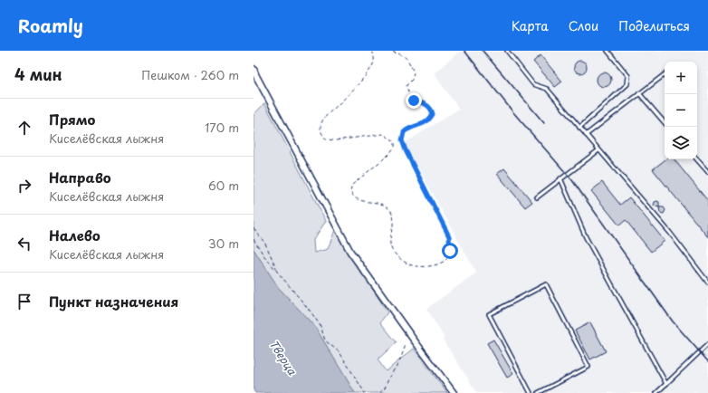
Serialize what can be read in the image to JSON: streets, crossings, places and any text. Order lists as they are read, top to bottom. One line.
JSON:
{"water":["Тверца"],"page":{"header":"Roamly","nav":["Карта","Слои","Поделиться"],"heading":["4 мин","Пешком · 260 m"],"map_buttons":["+","−"],"list":[["Прямо","Киселёвская лыжня","170 m"],["Направо","Киселёвская лыжня","60 m"],["Налево","Киселёвская лыжня","30 m"],"Пункт назначения"]}}
